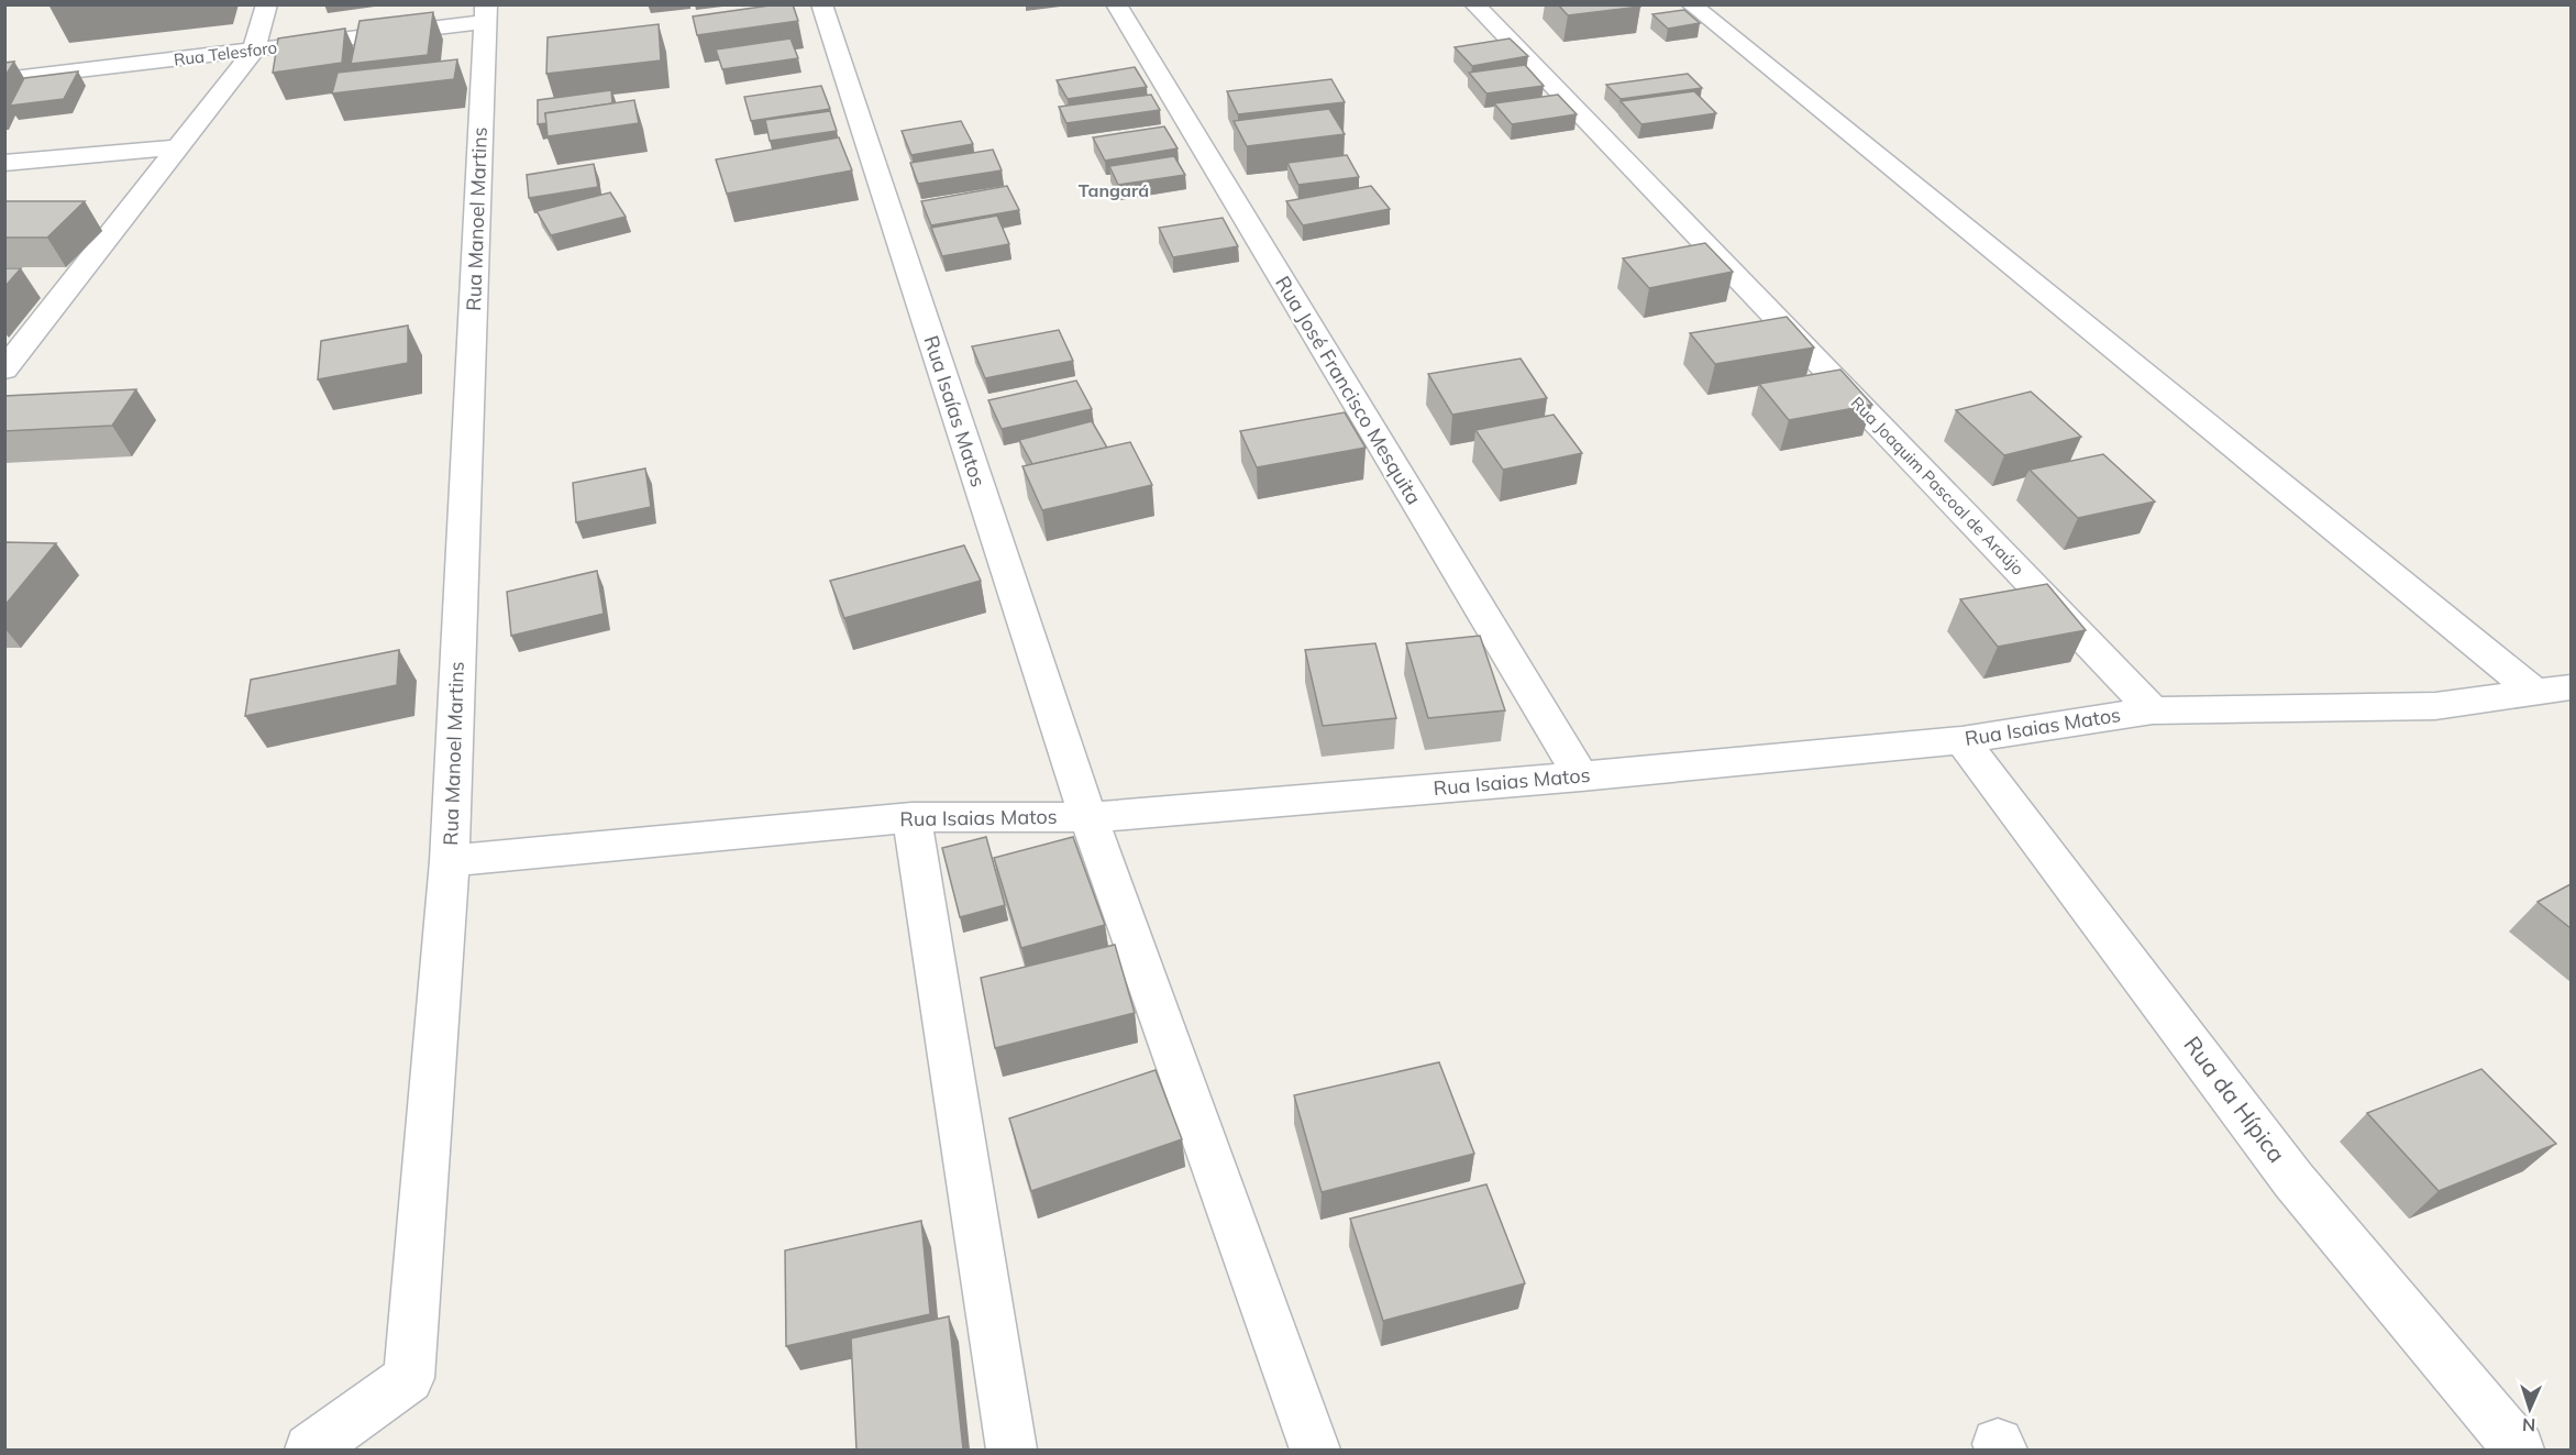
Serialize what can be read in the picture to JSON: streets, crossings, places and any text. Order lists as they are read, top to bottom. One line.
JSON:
{"streets":{"street":["Rua Telesforo","Rua Manoel Martins","Rua José Francisco Mesquita","Rua Isaías Matos","Rua Joaquim Pascoal de Araújo","Rua Isaias Matos","Rua da Hípica"]},"crossings":[["Rua Telesforo","Rua Manoel Martins"],["Rua Manoel Martins","Rua Isaias Matos"],["Rua José Francisco Mesquita","Rua Isaias Matos"],["Rua Isaías Matos","Rua Isaias Matos"],["Rua Joaquim Pascoal de Araújo","Rua Isaias Matos"],["Rua Isaias Matos","Rua da Hípica"]],"districts":["Tangará"],"north":"bottom"}
